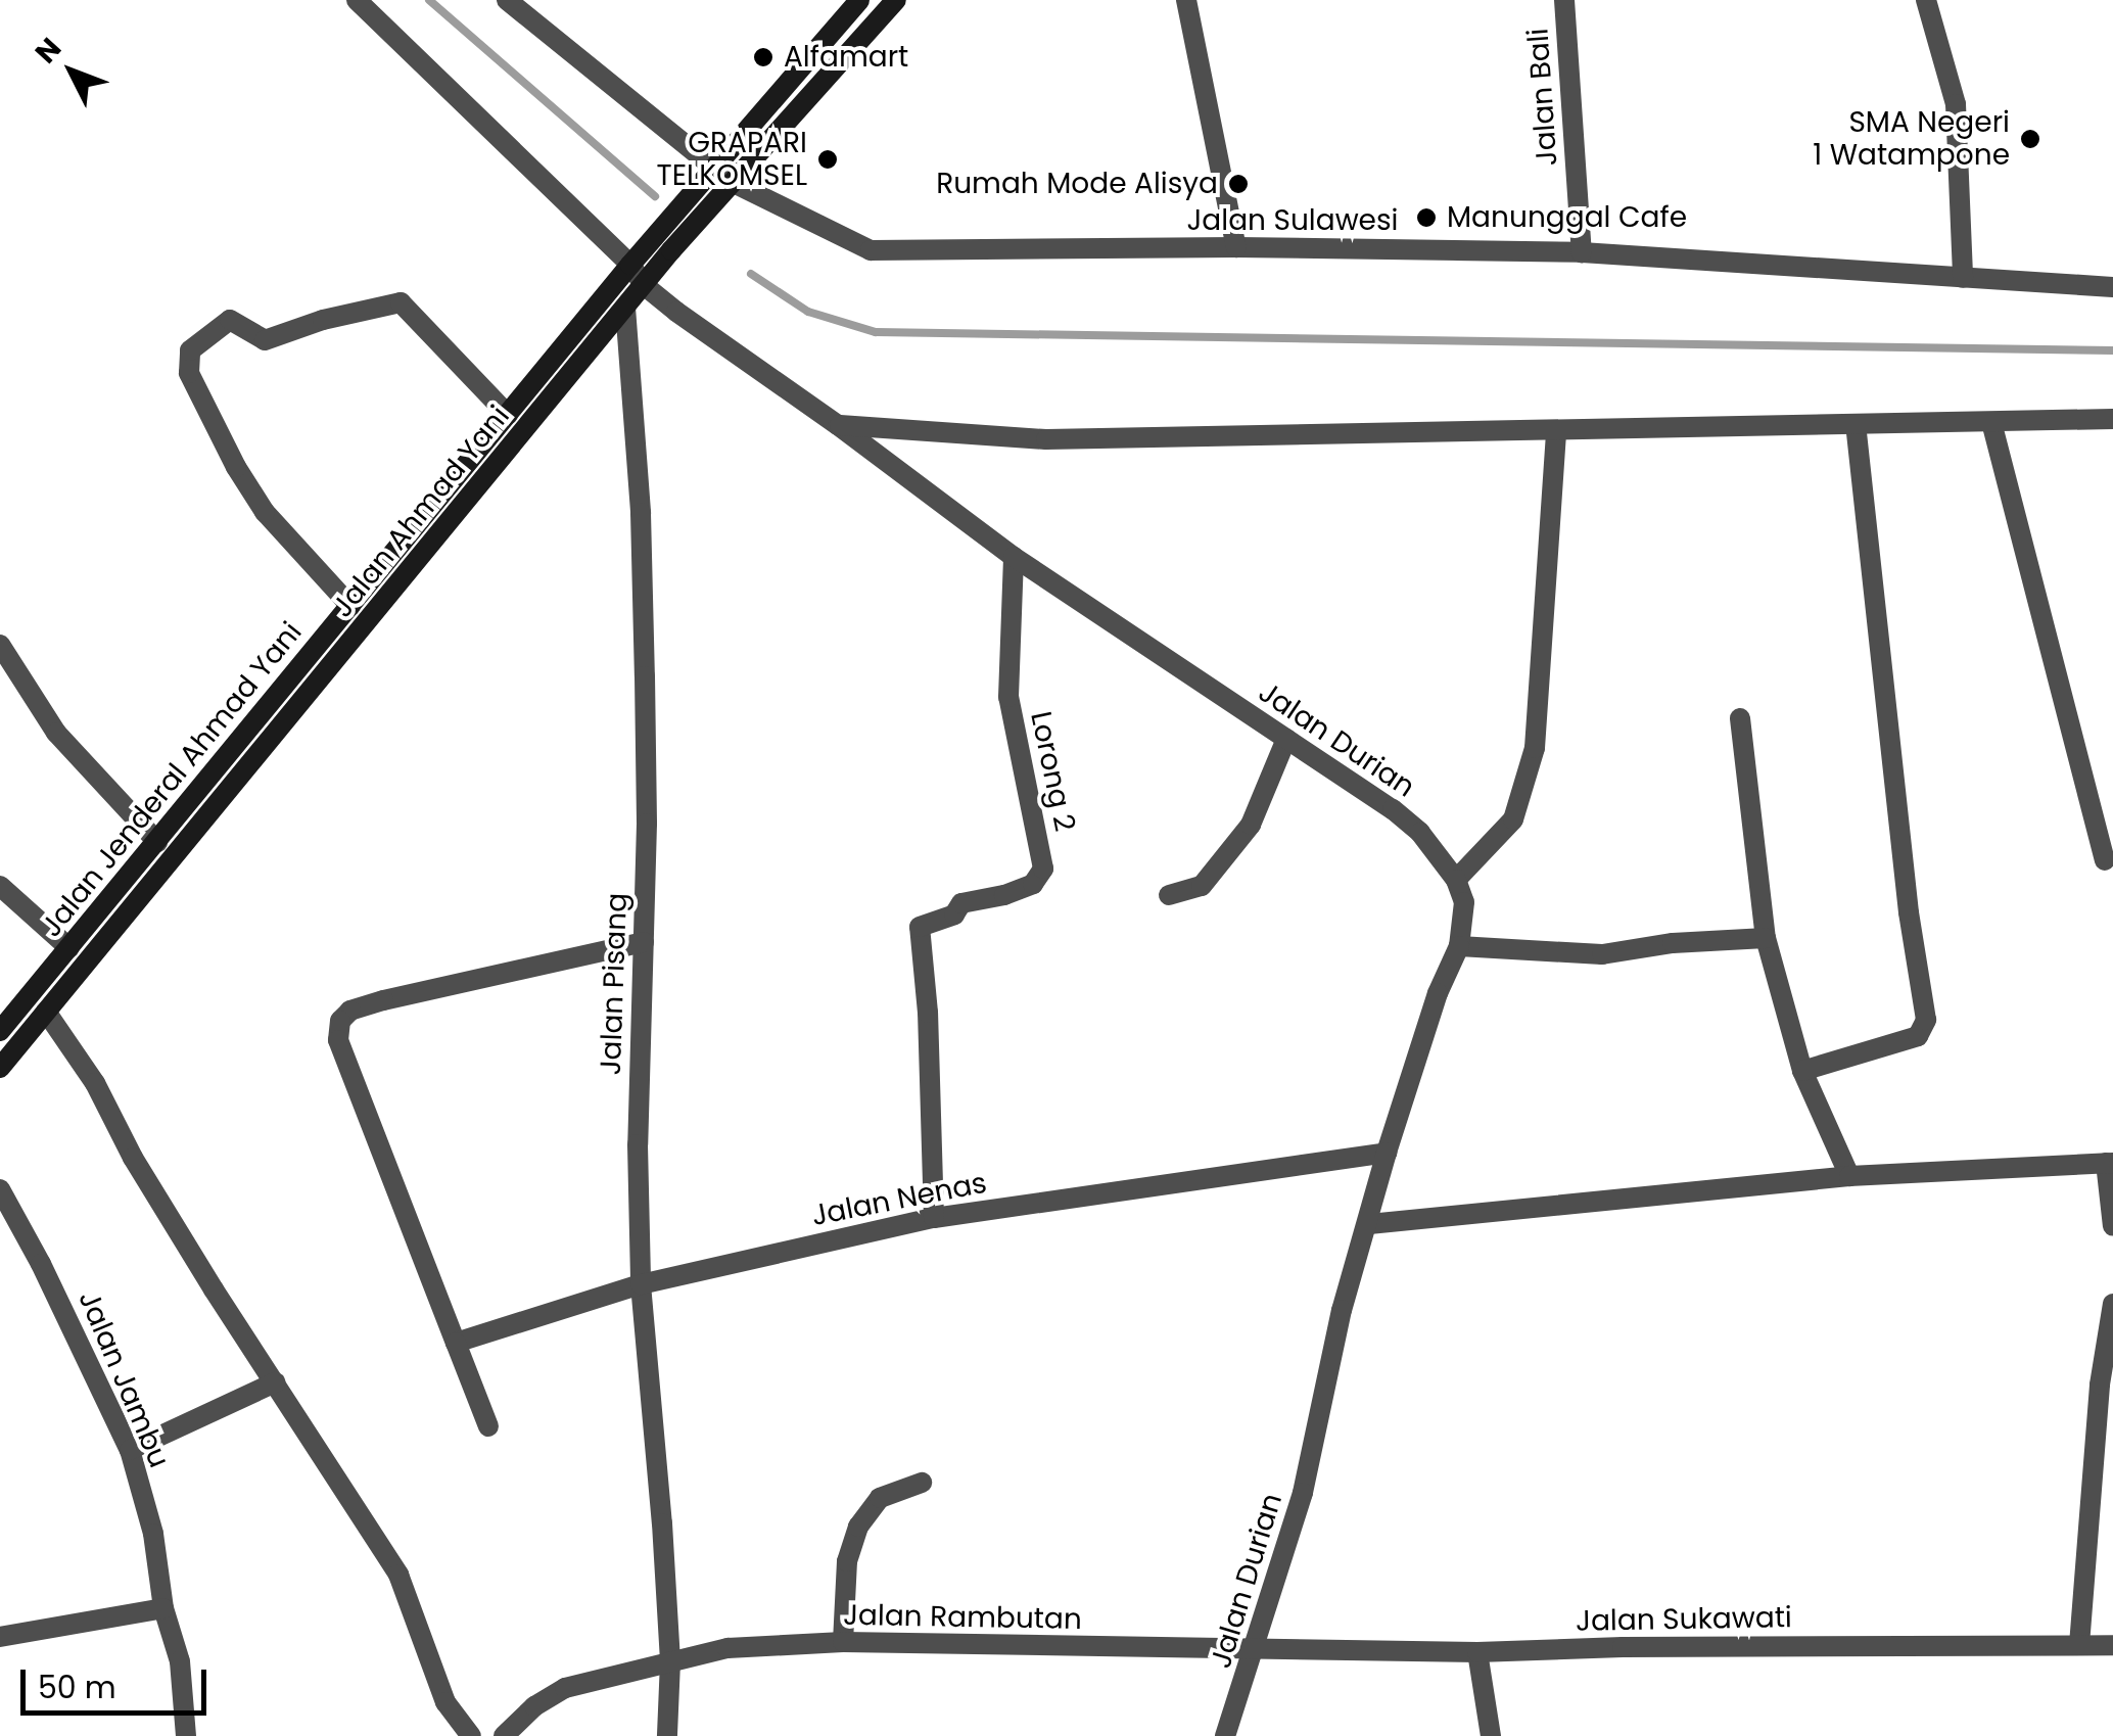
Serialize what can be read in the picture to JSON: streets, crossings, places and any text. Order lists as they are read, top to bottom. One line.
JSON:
{"streets":{"main road":["Jalan Ahmad Yani","Jalan Jenderal Ahmad Yani"],"street":["Jalan Bali","Jalan Sulawesi","Jalan Durian","Lorong 2","Jalan Pisang","Jalan Nenas","Jalan Jambu","Jalan Rambutan","Jalan Sukawati"]},"crossings":[["Jalan Bali","Jalan Sulawesi"],["Jalan Sulawesi","Jalan Ahmad Yani"],["Jalan Ahmad Yani","Jalan Durian"],["Jalan Ahmad Yani","Jalan Jenderal Ahmad Yani"],["Jalan Ahmad Yani","Jalan Pisang"],["Jalan Durian","Lorong 2"],["Jalan Durian","Jalan Nenas"],["Jalan Durian","Jalan Rambutan"],["Jalan Durian","Jalan Sukawati"],["Lorong 2","Jalan Nenas"],["Jalan Pisang","Jalan Nenas"],["Jalan Pisang","Jalan Rambutan"],["Jalan Rambutan","Jalan Sukawati"]],"places":["Alfamart","SMA Negeri 1 Watampone","GRAPARI TELKOMSEL","Rumah Mode Alisya","Manunggal Cafe"],"scale_bar":"50 m","north":"top left"}
